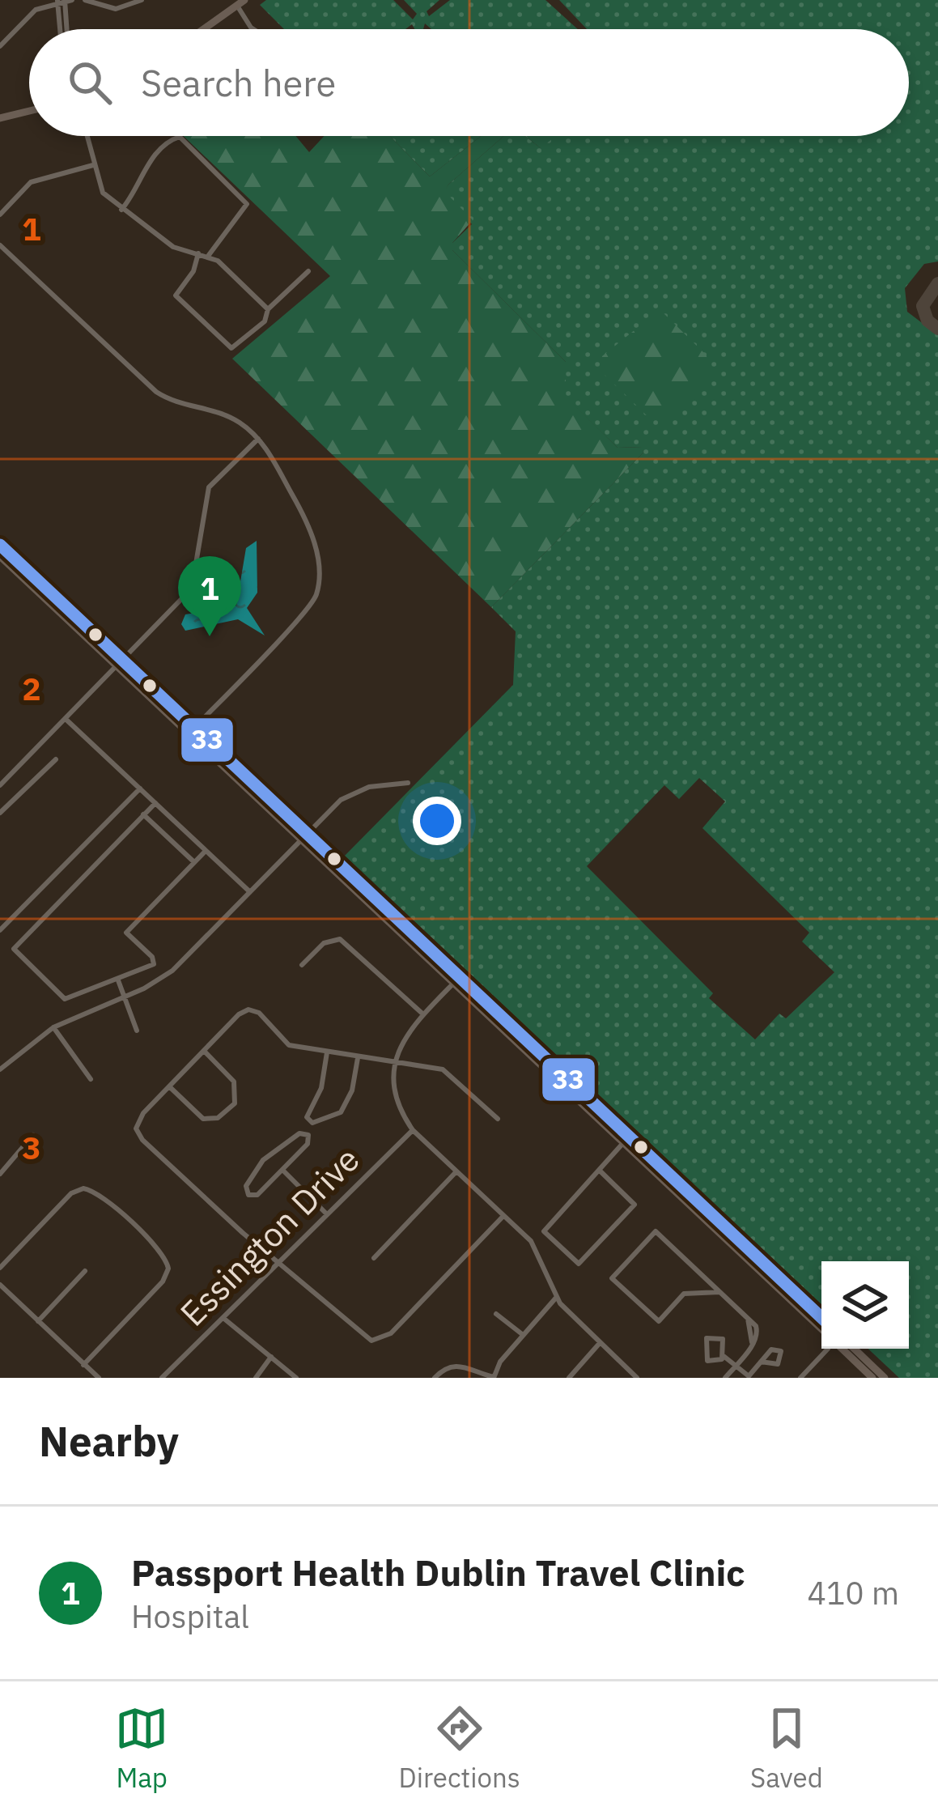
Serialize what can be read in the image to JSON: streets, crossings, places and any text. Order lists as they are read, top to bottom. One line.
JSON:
{"streets":{"street":["Essington Drive"]},"lines":["transit line 33"],"page":{"search":"Search here","pins":"1","heading":"Nearby","list":[{"mark":"1","name":"Passport Health Dublin Travel Clinic","note":"Hospital","value":"410 m"}],"nav":["Map","Directions","Saved"]},"grid":{"rows":["1","2","3"]}}
